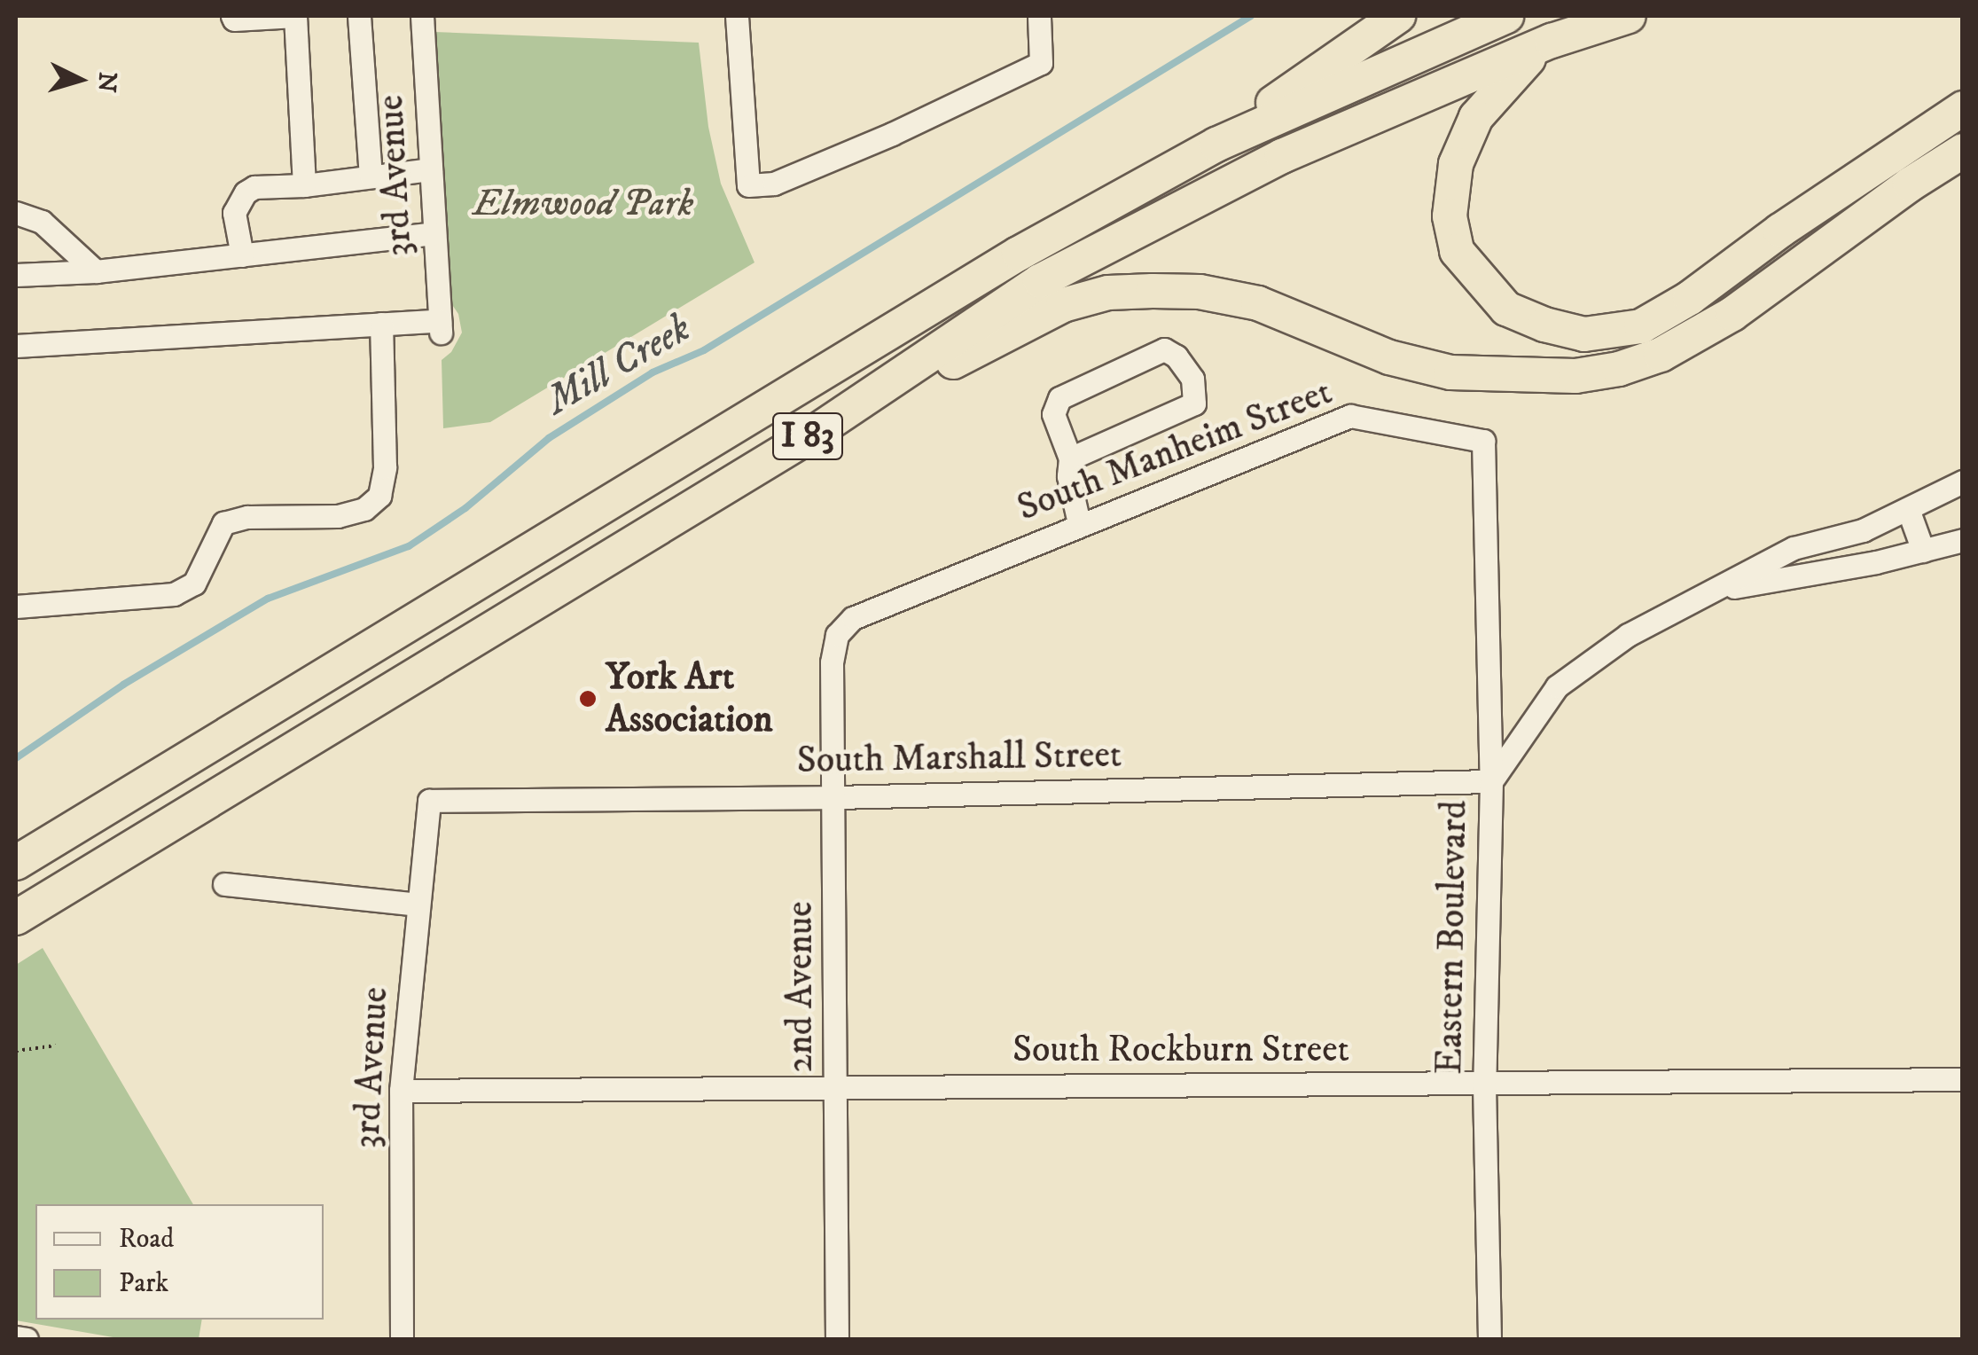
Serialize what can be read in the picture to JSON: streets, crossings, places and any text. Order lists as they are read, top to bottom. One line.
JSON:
{"streets":{"highway":["I 83"],"street":["3rd Avenue","South Manheim Street","South Marshall Street","Eastern Boulevard","2nd Avenue","South Rockburn Street"]},"crossings":[["3rd Avenue","South Marshall Street"],["3rd Avenue","South Rockburn Street"],["South Manheim Street","South Marshall Street"],["South Manheim Street","Eastern Boulevard"],["South Manheim Street","2nd Avenue"],["South Marshall Street","Eastern Boulevard"],["South Marshall Street","2nd Avenue"],["Eastern Boulevard","South Rockburn Street"],["2nd Avenue","South Rockburn Street"]],"water":["Mill Creek"],"parks":["Elmwood Park"],"places":["York Art Association"],"legend":["Road","Park"],"north":"right"}
